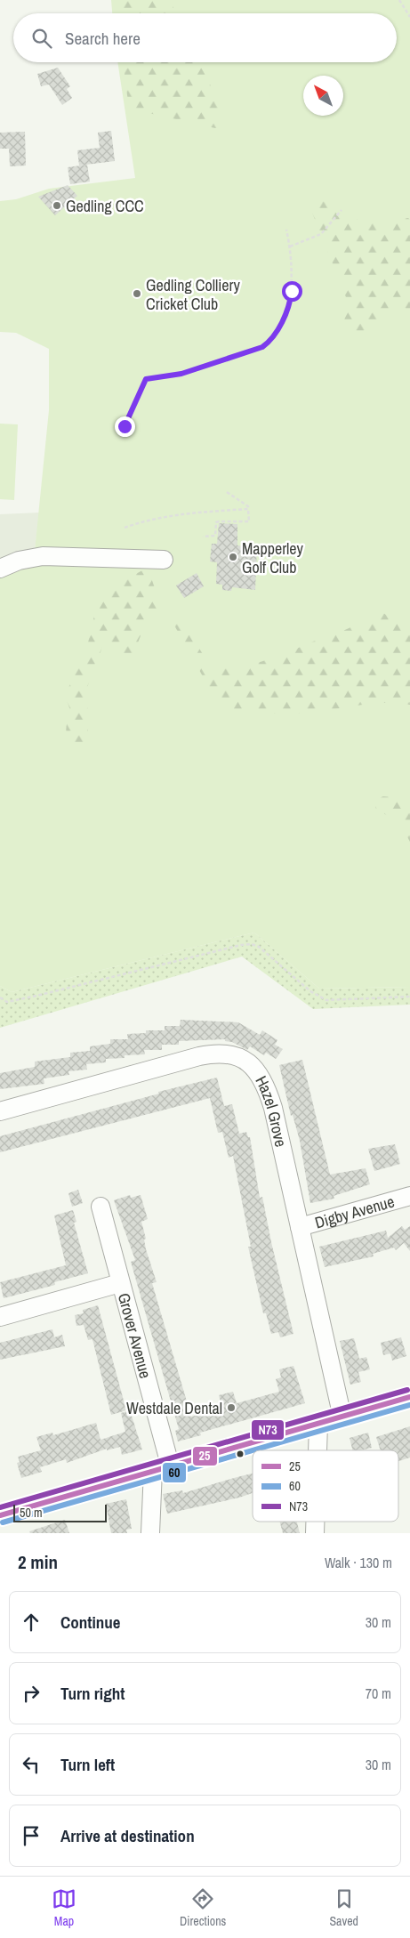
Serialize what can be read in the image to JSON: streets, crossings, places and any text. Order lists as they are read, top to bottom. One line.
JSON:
{"streets":{"street":["Hazel Grove","Digby Avenue","Grover Avenue"]},"crossings":[["Hazel Grove","Digby Avenue"]],"places":["Gedling CCC","Gedling Colliery Cricket Club","Mapperley Golf Club","Westdale Dental"],"lines":["transit line N73","transit line 25","transit line 60"],"legend":["25","60","N73"],"scale_bar":"50 m","north":"top left","page":{"search":"Search here","scale":"50 m","heading":["2 min","Walk · 130 m"],"list":[["Continue","30 m"],["Turn right","70 m"],["Turn left","30 m"],"Arrive at destination"],"nav":["Map","Directions","Saved"]}}
